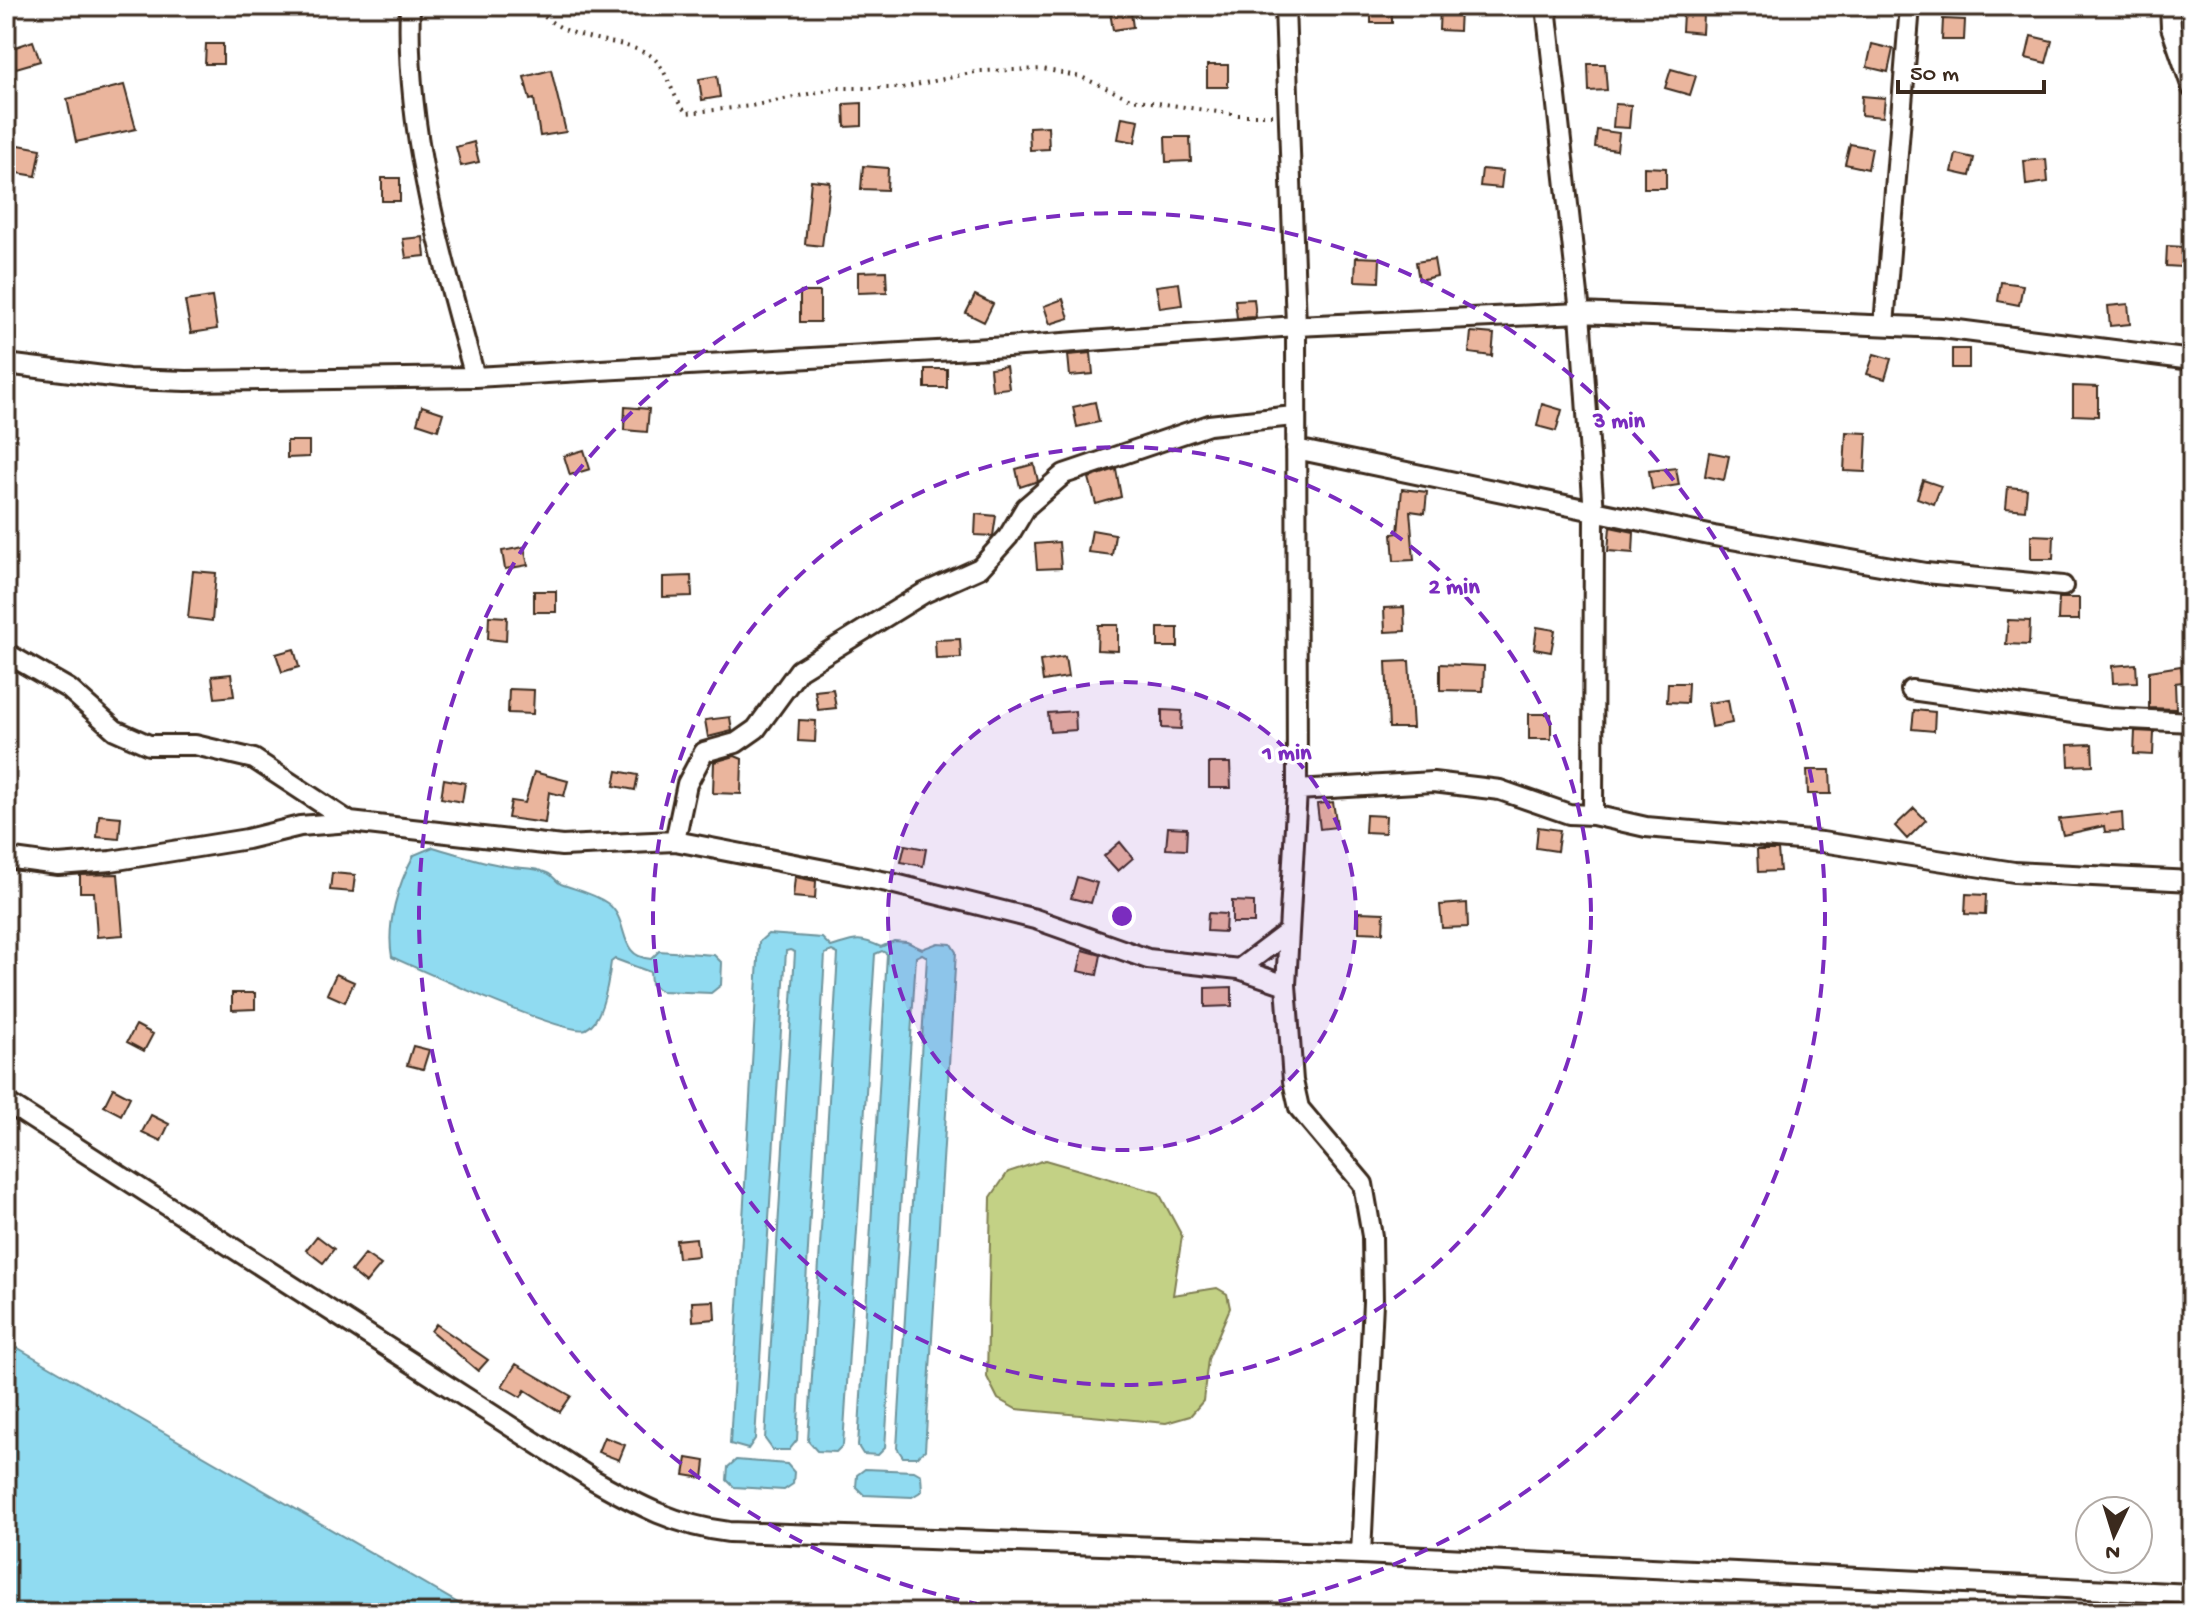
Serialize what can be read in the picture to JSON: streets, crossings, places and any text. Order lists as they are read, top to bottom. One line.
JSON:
{"scale_bar":"50 m","north":"bottom","rings":["3 min","2 min","1 min"]}
